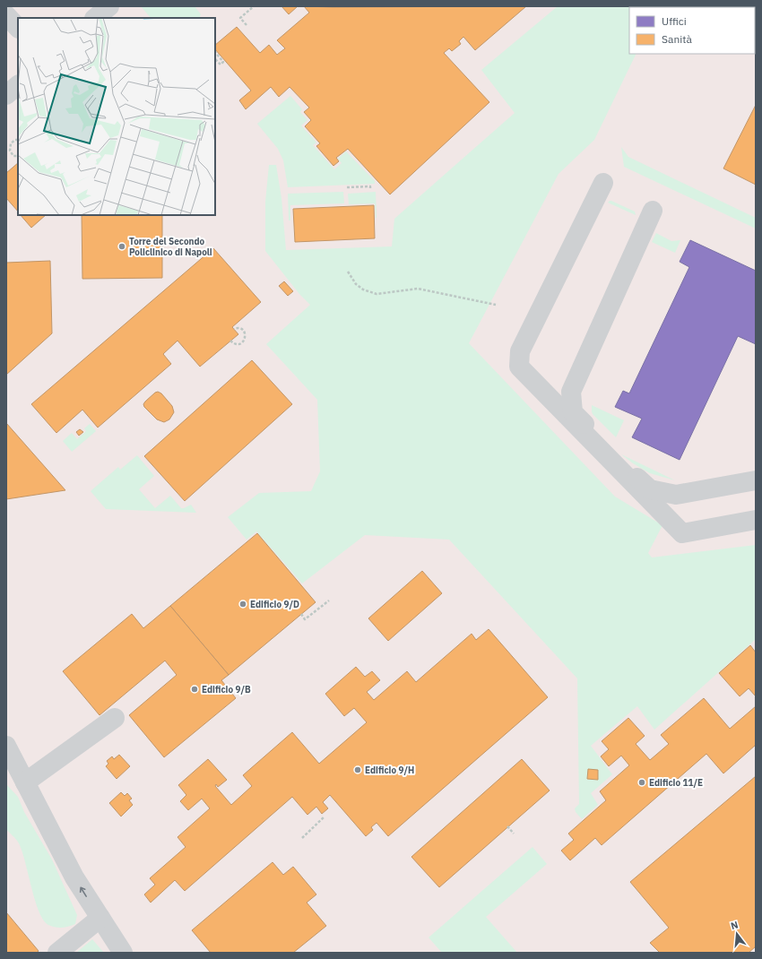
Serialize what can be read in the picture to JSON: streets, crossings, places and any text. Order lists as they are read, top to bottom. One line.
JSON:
{"places":["Torre del Secondo Policlinico di Napoli","Edificio 9/D","Edificio 9/B","Edificio 9/H","Edificio 11/E"],"legend":["Uffici","Sanità"],"north":"top"}
